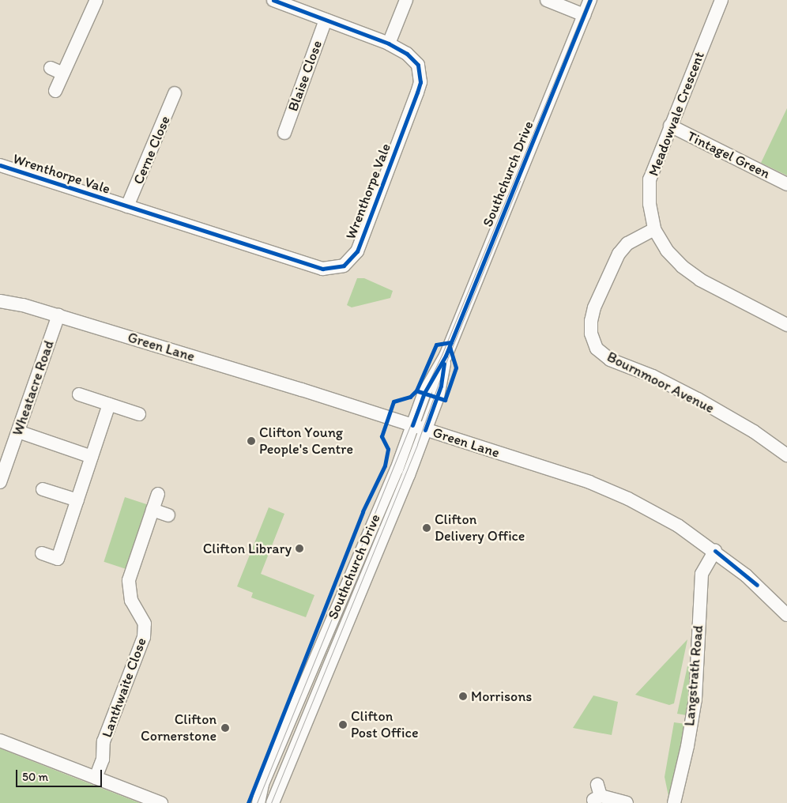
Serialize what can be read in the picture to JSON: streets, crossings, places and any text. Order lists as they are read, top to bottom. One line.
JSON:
{"streets":{"street":["Blaise Close","Meadowvale Crescent","Cerne Close","Tintagel Green","Wrenthorpe Vale","Southchurch Drive","Green Lane","Bournmoor Avenue","Wheatacre Road","Langstrath Road","Lanthwaite Close"]},"crossings":[["Blaise Close","Wrenthorpe Vale"],["Meadowvale Crescent","Tintagel Green"],["Meadowvale Crescent","Bournmoor Avenue"],["Cerne Close","Wrenthorpe Vale"],["Southchurch Drive","Green Lane"],["Green Lane","Wheatacre Road"],["Green Lane","Langstrath Road"]],"places":["Clifton Young People's Centre","Clifton Delivery Office","Clifton Library","Morrisons","Clifton Post Office","Clifton Cornerstone"],"scale_bar":"50 m"}
